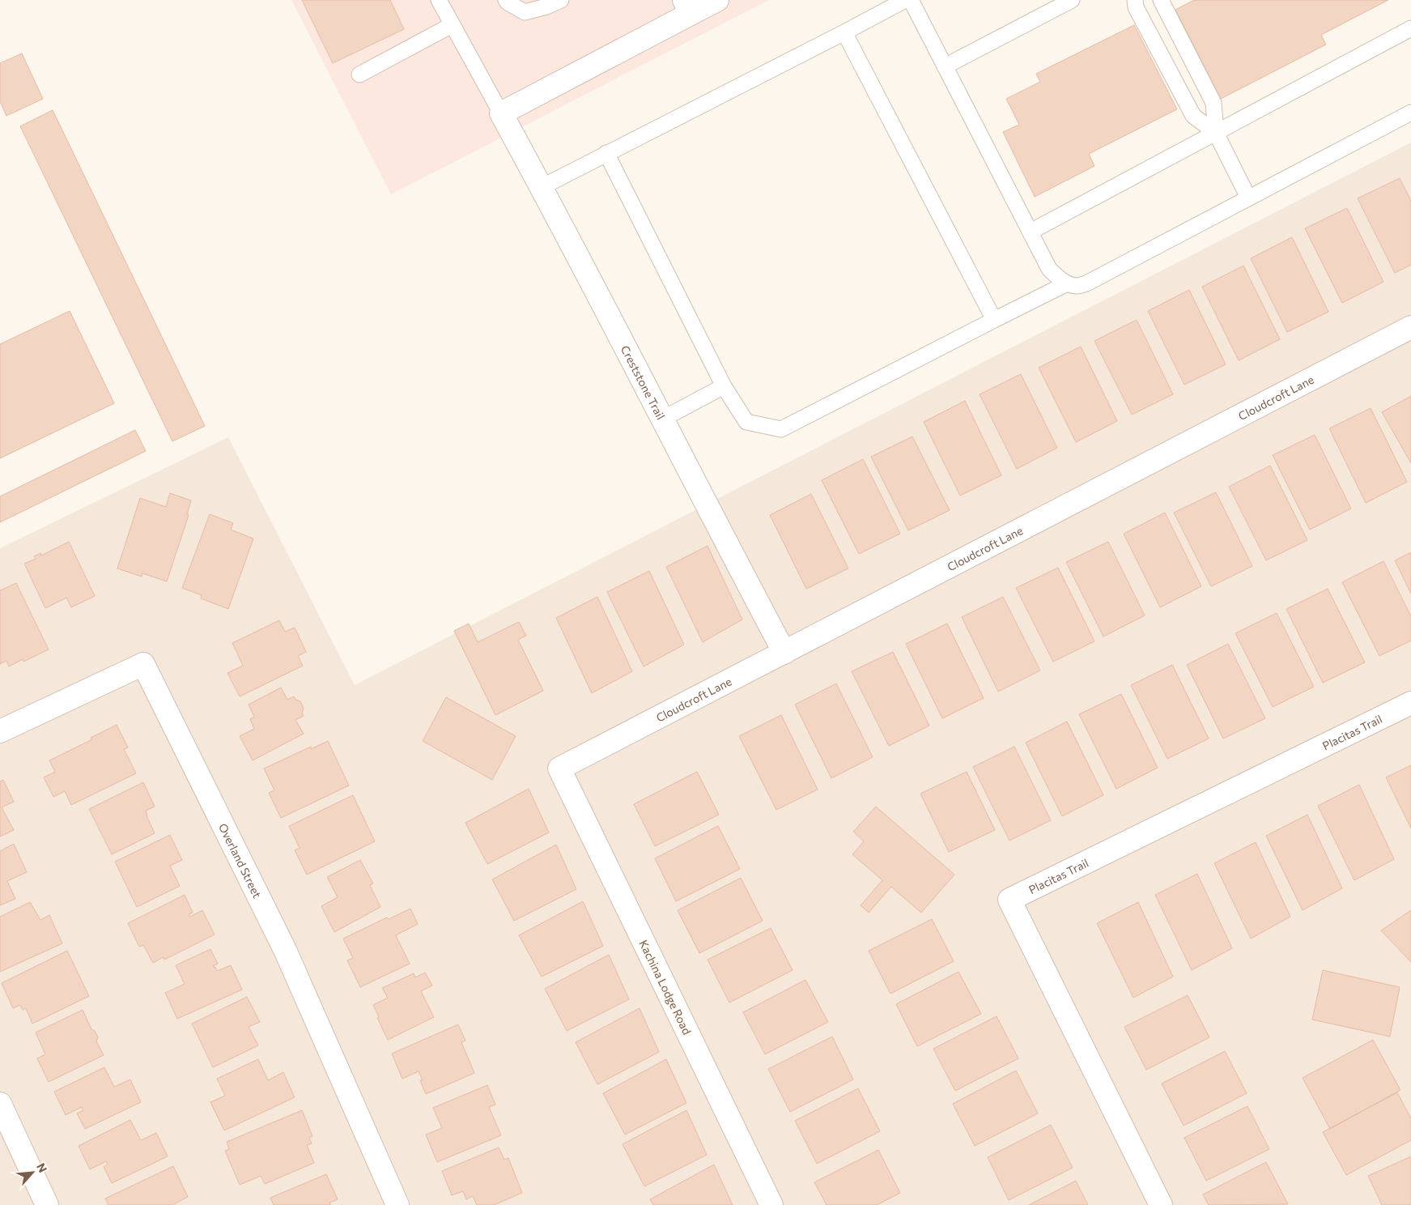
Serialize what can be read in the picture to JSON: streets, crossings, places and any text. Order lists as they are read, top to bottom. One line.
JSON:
{"streets":{"street":["Creststone Trail","Cloudcroft Lane","Placitas Trail","Overland Street","Kachina Lodge Road"]},"crossings":[["Creststone Trail","Cloudcroft Lane"],["Cloudcroft Lane","Kachina Lodge Road"]],"north":"top right"}
